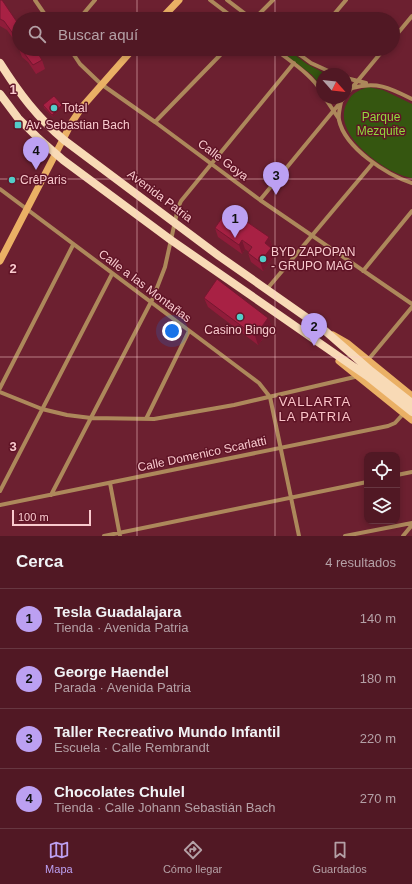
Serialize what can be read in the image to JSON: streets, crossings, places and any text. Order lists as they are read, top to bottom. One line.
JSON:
{"streets":{"main road":["Avenida Patria"],"street":["Calle Goya","Calle a las Montañas","Calle Domenico Scarlatti"]},"districts":["VALLARTA LA PATRIA"],"parks":["Parque Mezquite"],"places":{"other":["Total","CrêParis","BYD ZAPOPAN - GRUPO MAG","Casino Bingo"],"transit":["Av. Sebastian Bach"]},"scale_bar":"100 m","north":"bottom right","page":{"search":"Buscar aquí","pins":["4","3","1","2"],"scale":"100 m","heading":["Cerca","4 resultados"],"list":[{"mark":"1","name":"Tesla Guadalajara","note":"Tienda · Avenida Patria","value":"140 m"},{"mark":"2","name":"George Haendel","note":"Parada · Avenida Patria","value":"180 m"},{"mark":"3","name":"Taller Recreativo Mundo Infantil","note":"Escuela · Calle Rembrandt","value":"220 m"},{"mark":"4","name":"Chocolates Chulel","note":"Tienda · Calle Johann Sebastián Bach","value":"270 m"}],"nav":["Mapa","Cómo llegar","Guardados"]},"grid":{"rows":["1","2","3"]}}
